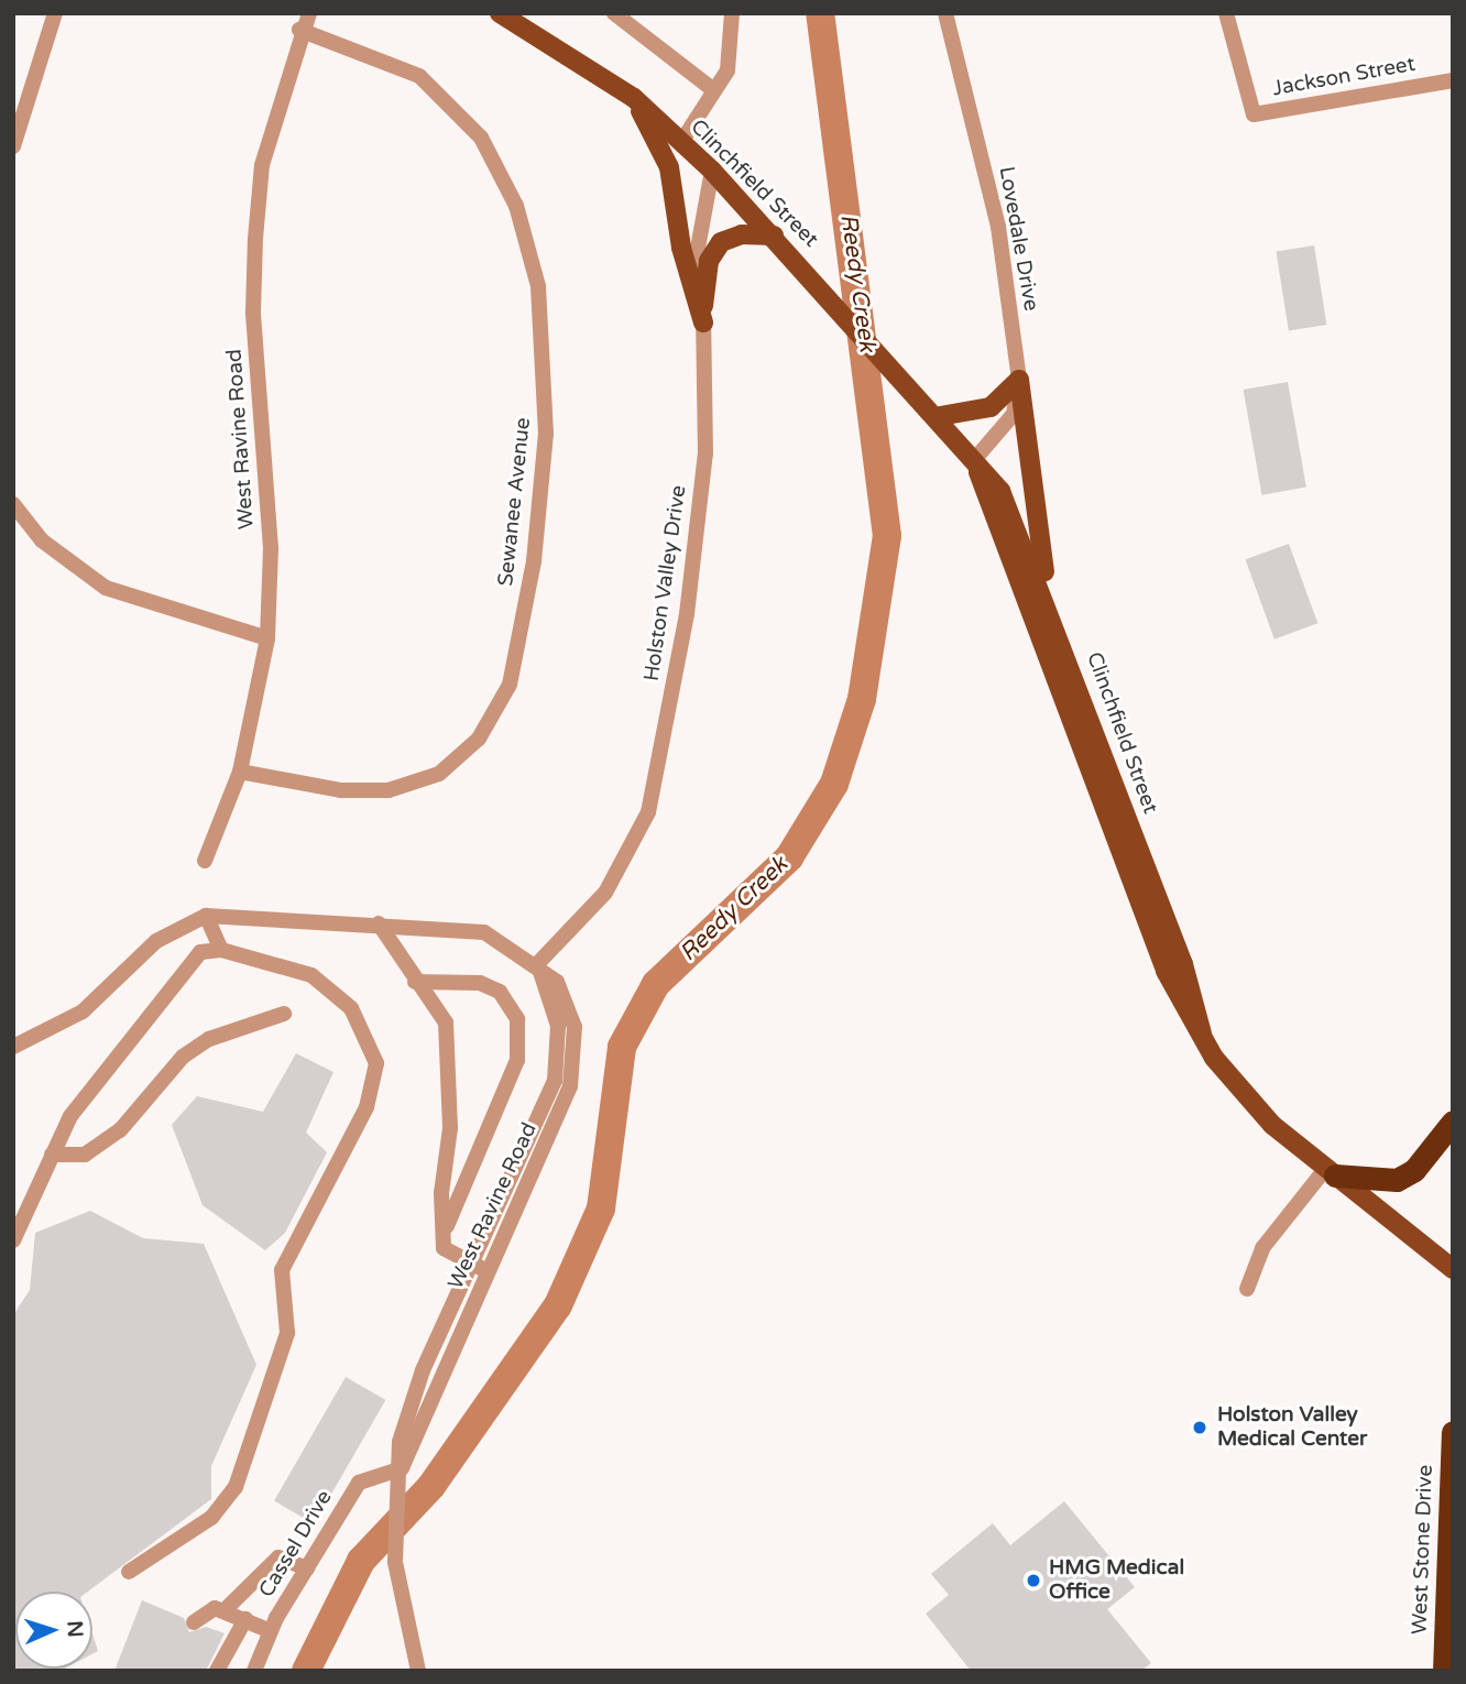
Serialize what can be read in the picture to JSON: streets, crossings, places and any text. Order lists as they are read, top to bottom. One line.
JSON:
{"streets":{"highway":["West Stone Drive"],"main road":["Clinchfield Street"],"street":["Jackson Street","Lovedale Drive","West Ravine Road","Sewanee Avenue","Holston Valley Drive","Cassel Drive"]},"crossings":[["Clinchfield Street","Lovedale Drive"],["Clinchfield Street","Holston Valley Drive"],["West Ravine Road","Sewanee Avenue"],["West Ravine Road","Holston Valley Drive"],["West Ravine Road","Cassel Drive"]],"water":["Reedy Creek"],"places":["Holston Valley Medical Center","HMG Medical Office"],"north":"right"}
